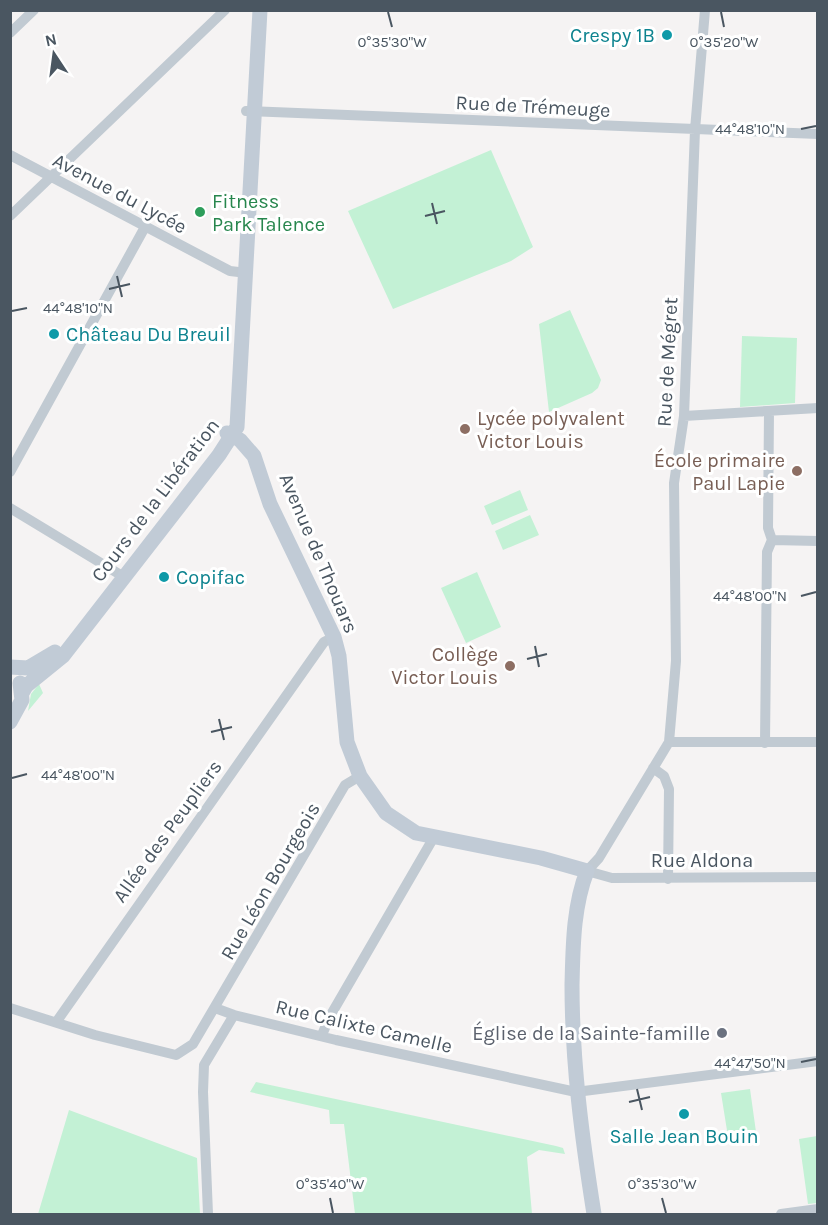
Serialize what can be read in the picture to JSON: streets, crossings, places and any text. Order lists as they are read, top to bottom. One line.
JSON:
{"streets":{"main road":["Cours de la Libération","Avenue de Thouars"],"street":["Rue de Trémeuge","Avenue du Lycée","Rue de Mégret","Allée des Peupliers","Rue Aldona","Rue Léon Bourgeois","Rue Calixte Camelle"]},"crossings":[["Rue de Trémeuge","Rue de Mégret"],["Rue de Trémeuge","Cours de la Libération"],["Avenue du Lycée","Cours de la Libération"],["Rue de Mégret","Avenue de Thouars"],["Rue de Mégret","Rue Aldona"],["Cours de la Libération","Avenue de Thouars"],["Avenue de Thouars","Allée des Peupliers"],["Avenue de Thouars","Rue Aldona"],["Avenue de Thouars","Rue Léon Bourgeois"],["Allée des Peupliers","Rue Léon Bourgeois"],["Rue Léon Bourgeois","Rue Calixte Camelle"]],"places":["Crespy 1B","Fitness Park Talence","Château Du Breuil","Lycée polyvalent Victor Louis","École primaire Paul Lapie","Copifac","Collège Victor Louis","Église de la Sainte-famille","Salle Jean Bouin"],"north":"top","coordinates":["0°35'30\"W","0°35'20\"W","44°48'10\"N","44°48'00\"N","44°47'50\"N","0°35'40\"W"]}
